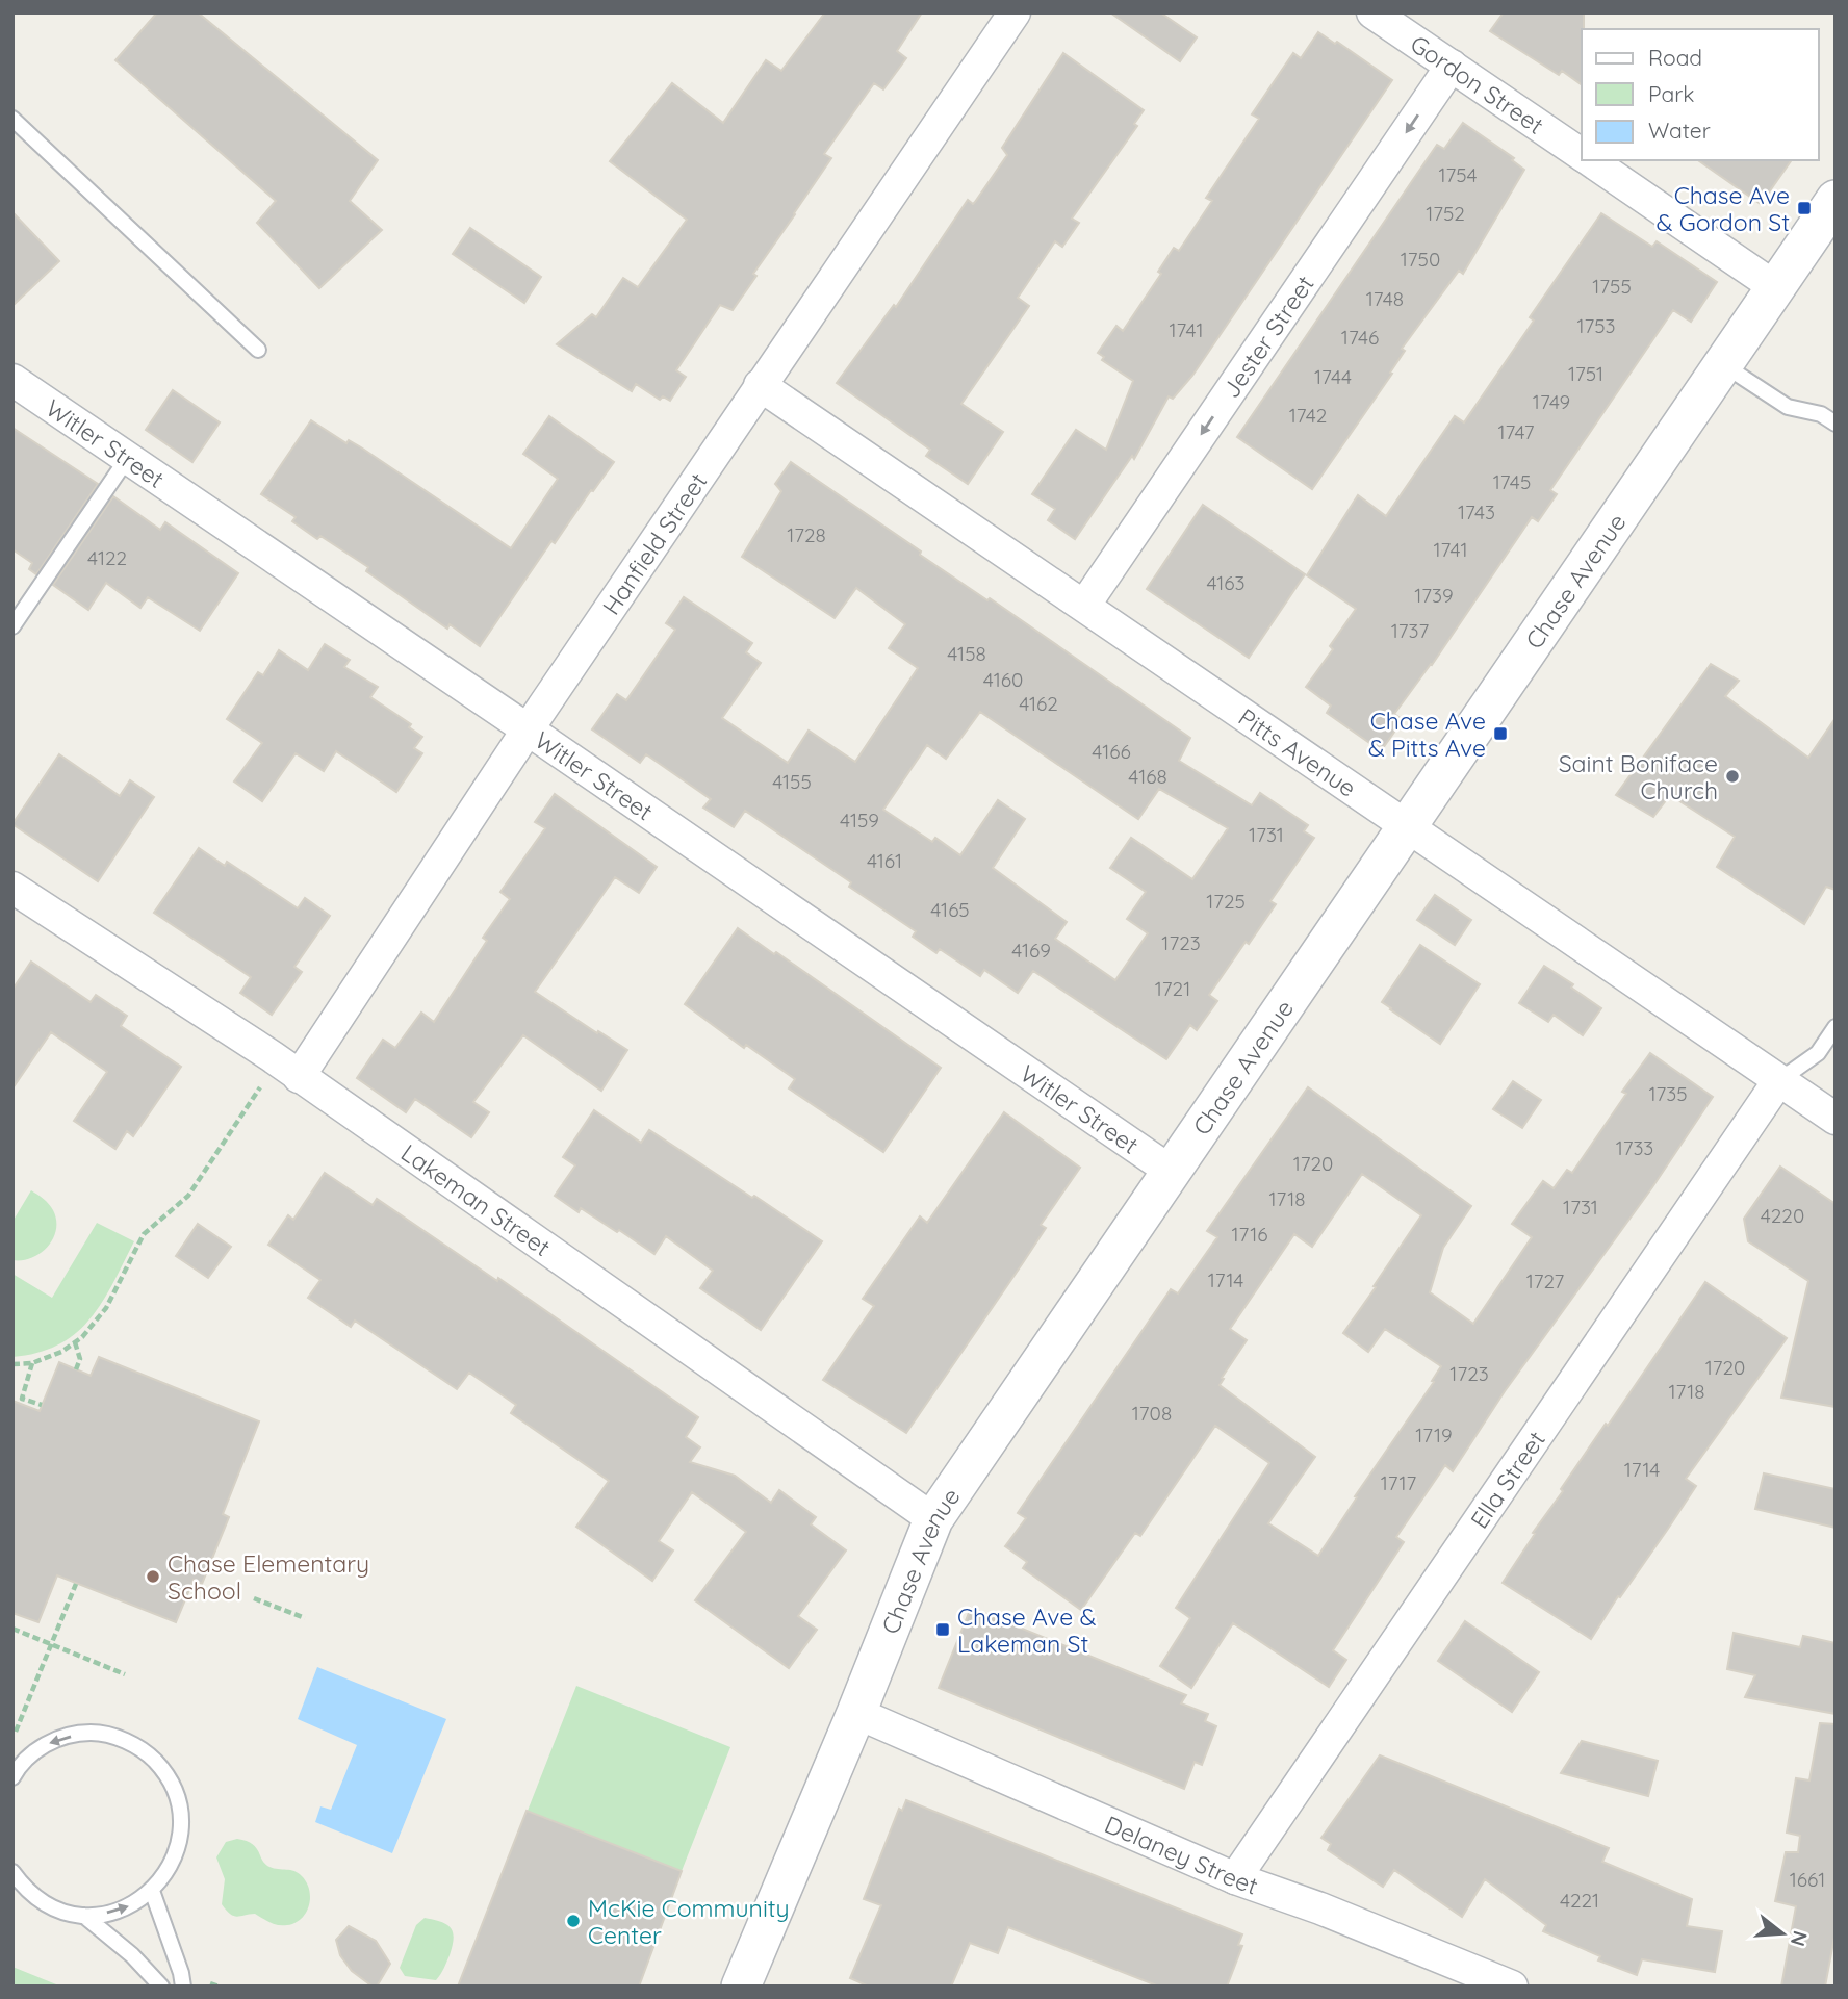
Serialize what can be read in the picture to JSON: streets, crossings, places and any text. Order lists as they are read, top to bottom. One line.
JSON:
{"streets":{"street":["Gordon Street","Jester Street","Witler Street","Hanfield Street","Chase Avenue","Pitts Avenue","Lakeman Street","Ella Street","Delaney Street"]},"crossings":[["Gordon Street","Jester Street"],["Gordon Street","Chase Avenue"],["Jester Street","Pitts Avenue"],["Witler Street","Hanfield Street"],["Witler Street","Chase Avenue"],["Hanfield Street","Pitts Avenue"],["Hanfield Street","Lakeman Street"],["Chase Avenue","Pitts Avenue"],["Chase Avenue","Lakeman Street"],["Chase Avenue","Delaney Street"],["Pitts Avenue","Ella Street"],["Ella Street","Delaney Street"]],"one_way":["Jester Street"],"places":{"transit":["Chase Ave & Gordon St","Chase Ave & Pitts Ave","Chase Ave & Lakeman St"],"other":["Saint Boniface Church","Chase Elementary School","McKie Community Center"]},"house_numbers":["1754","1752","1750","1755","1748","1753","1741","1746","1751","1744","1749","1742","1747","1745","1743","1728","1741","4122","4163","1739","1737","4158","4160","4162","4166","4168","4155","4159","1731","4161","1725","4165","1723","4169","1721","1735","1733","1720","1718","1731","4220","1716","1714","1727","1720","1723","1718","1708","1719","1714","1717","1661","4221"],"legend":["Road","Park","Water"],"north":"right"}
